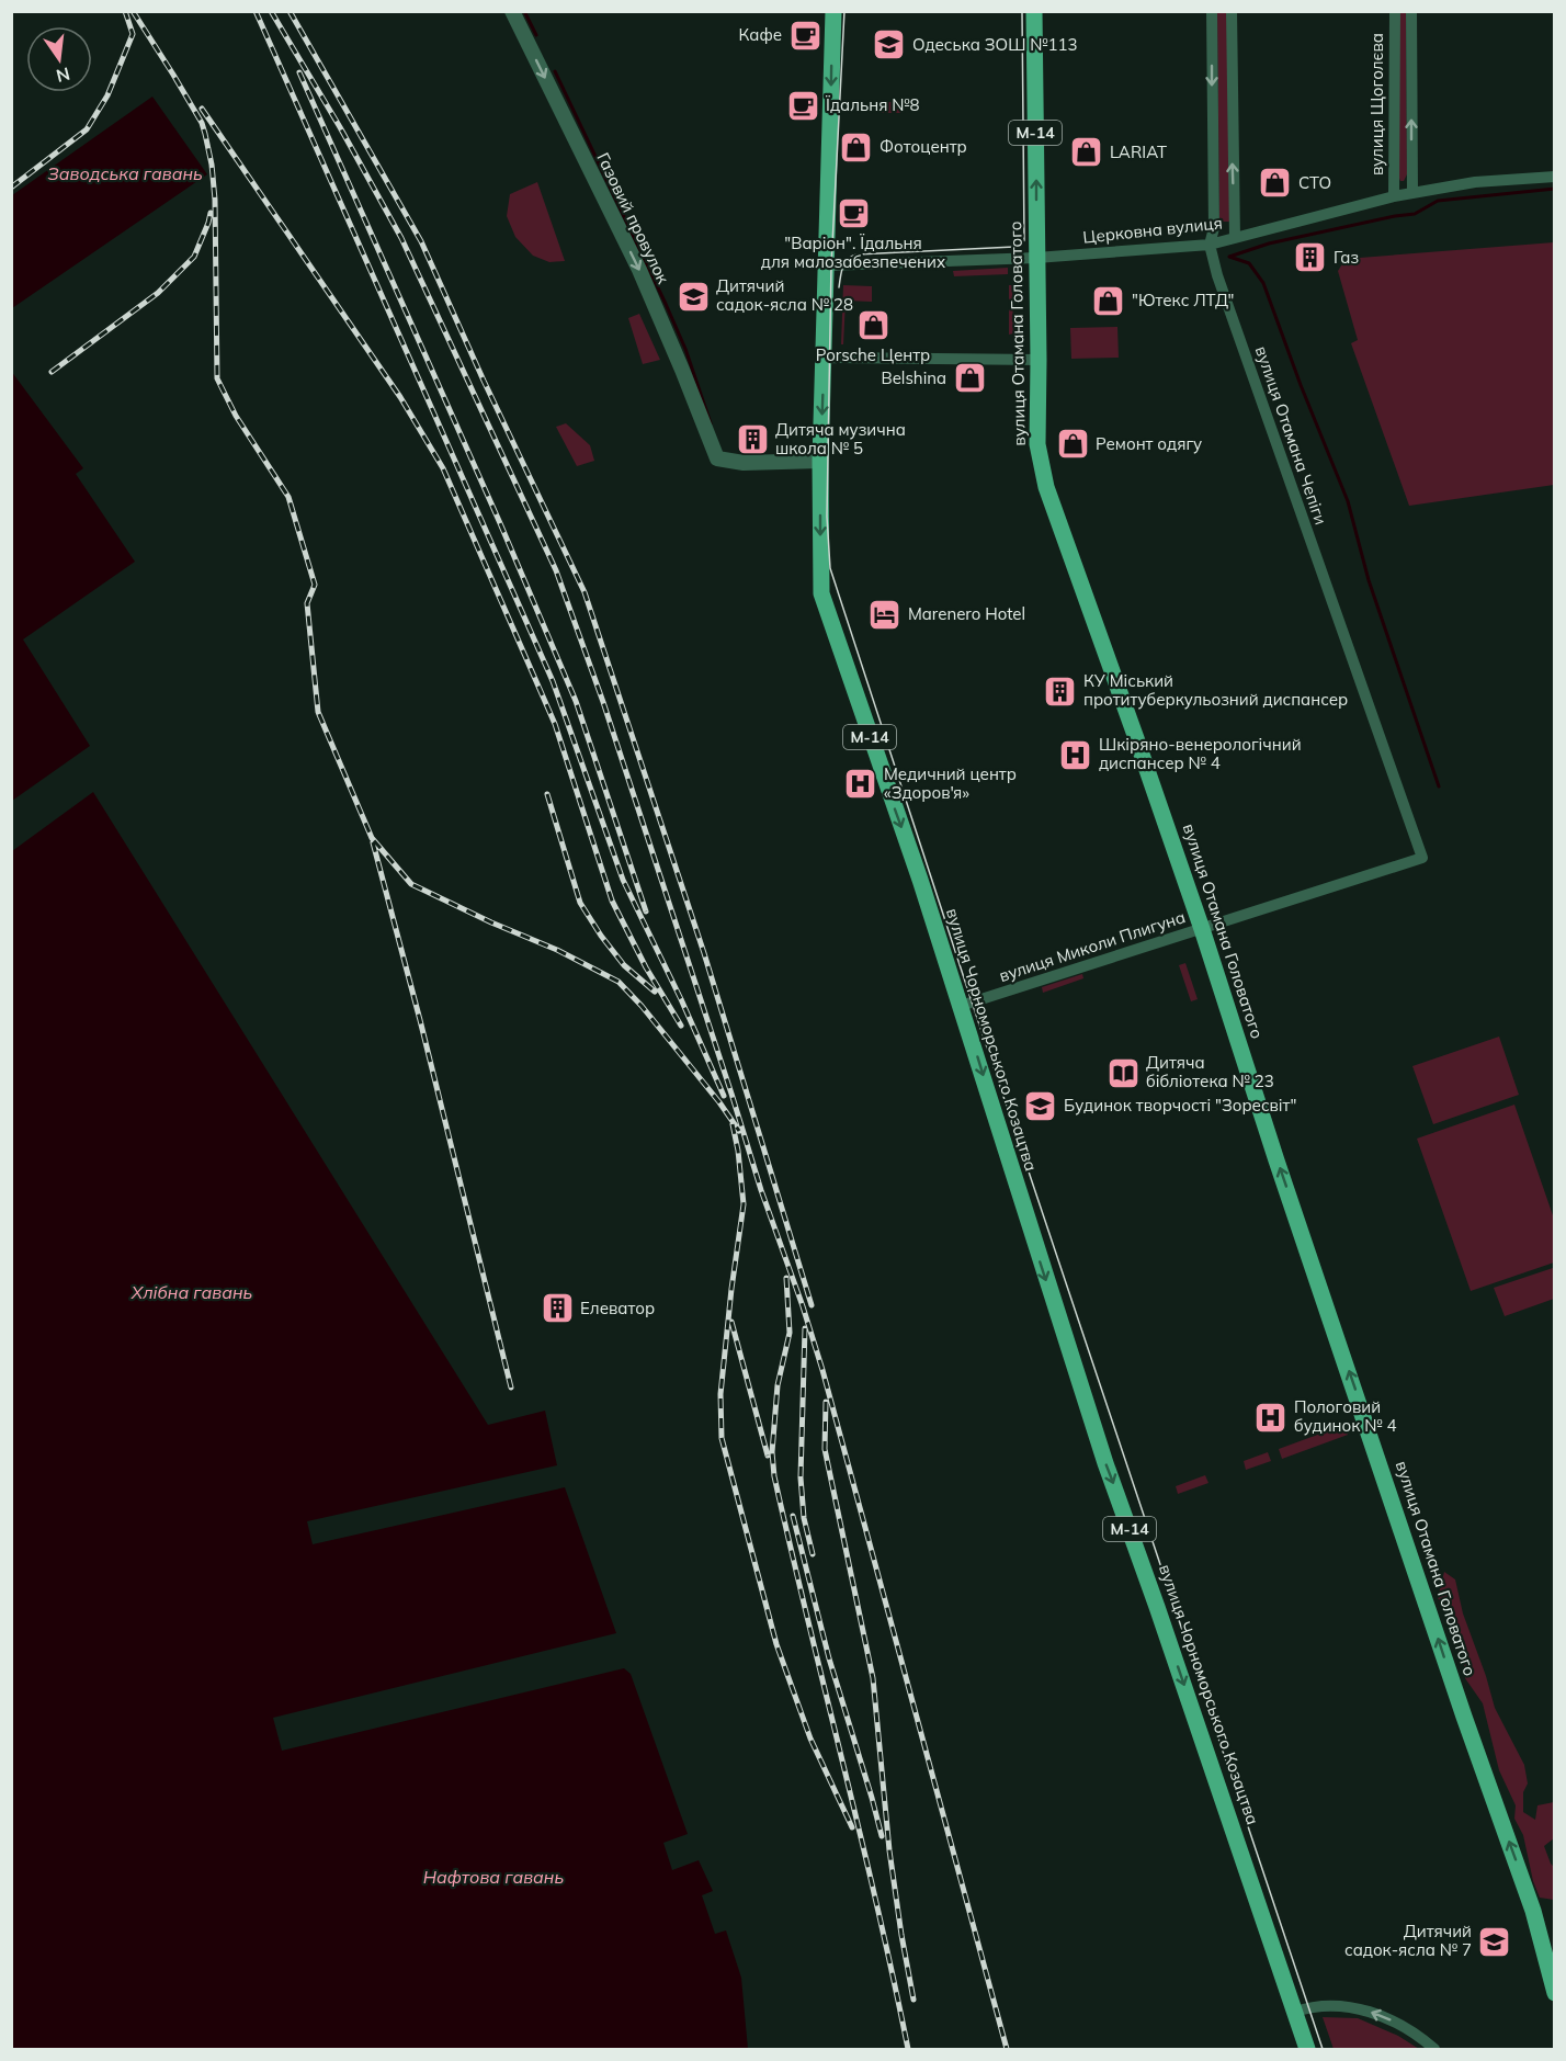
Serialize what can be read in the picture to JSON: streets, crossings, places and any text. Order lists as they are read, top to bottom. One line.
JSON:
{"streets":{"main road":["М-14","вулиця Отамана Головатого","вулиця Чорноморського Козацтва"],"street":["вулиця Щоголєва","Газовий провулок","Церковна вулиця","вулиця Отамана Чепіги","вулиця Миколи Плигуна"]},"crossings":[["вулиця Щоголєва","Церковна вулиця"],["Газовий провулок","вулиця Чорноморського Козацтва"],["Церковна вулиця","вулиця Отамана Головатого"],["Церковна вулиця","вулиця Отамана Чепіги"],["Церковна вулиця","вулиця Чорноморського Козацтва"],["вулиця Отамана Головатого","вулиця Миколи Плигуна"],["вулиця Отамана Чепіги","вулиця Миколи Плигуна"],["вулиця Миколи Плигуна","вулиця Чорноморського Козацтва"]],"one_way":["Газовий провулок","вулиця Отамана Головатого","вулиця Чорноморського Козацтва"],"water":["Заводська гавань","Хлібна гавань","Нафтова гавань"],"places":{"cafe":["Кафе","Їдальня №8","\"Варіон\". Їдальня для малозабезпечених"],"school or university":["Одеська ЗОШ №113","Дитячий садок-ясла № 28","Будинок творчості \"Зоресвіт\"","Дитячий садок-ясла № 7"],"shop":["Фотоцентр","LARIAT","СТО","\"Ютекс ЛТД\"","Porsche Центр","Belshina","Ремонт одягу"],"building":["Газ","Дитяча музична школа № 5","КУ Міський протитуберкульозний диспансер","Елеватор"],"hotel":["Marenero Hotel"],"hospital":["Шкіряно-венерологічний диспансер № 4","Медичний центр «Здоров'я»","Пологовий будинок № 4"],"library":["Дитяча бібліотека № 23"]},"north":"bottom"}
